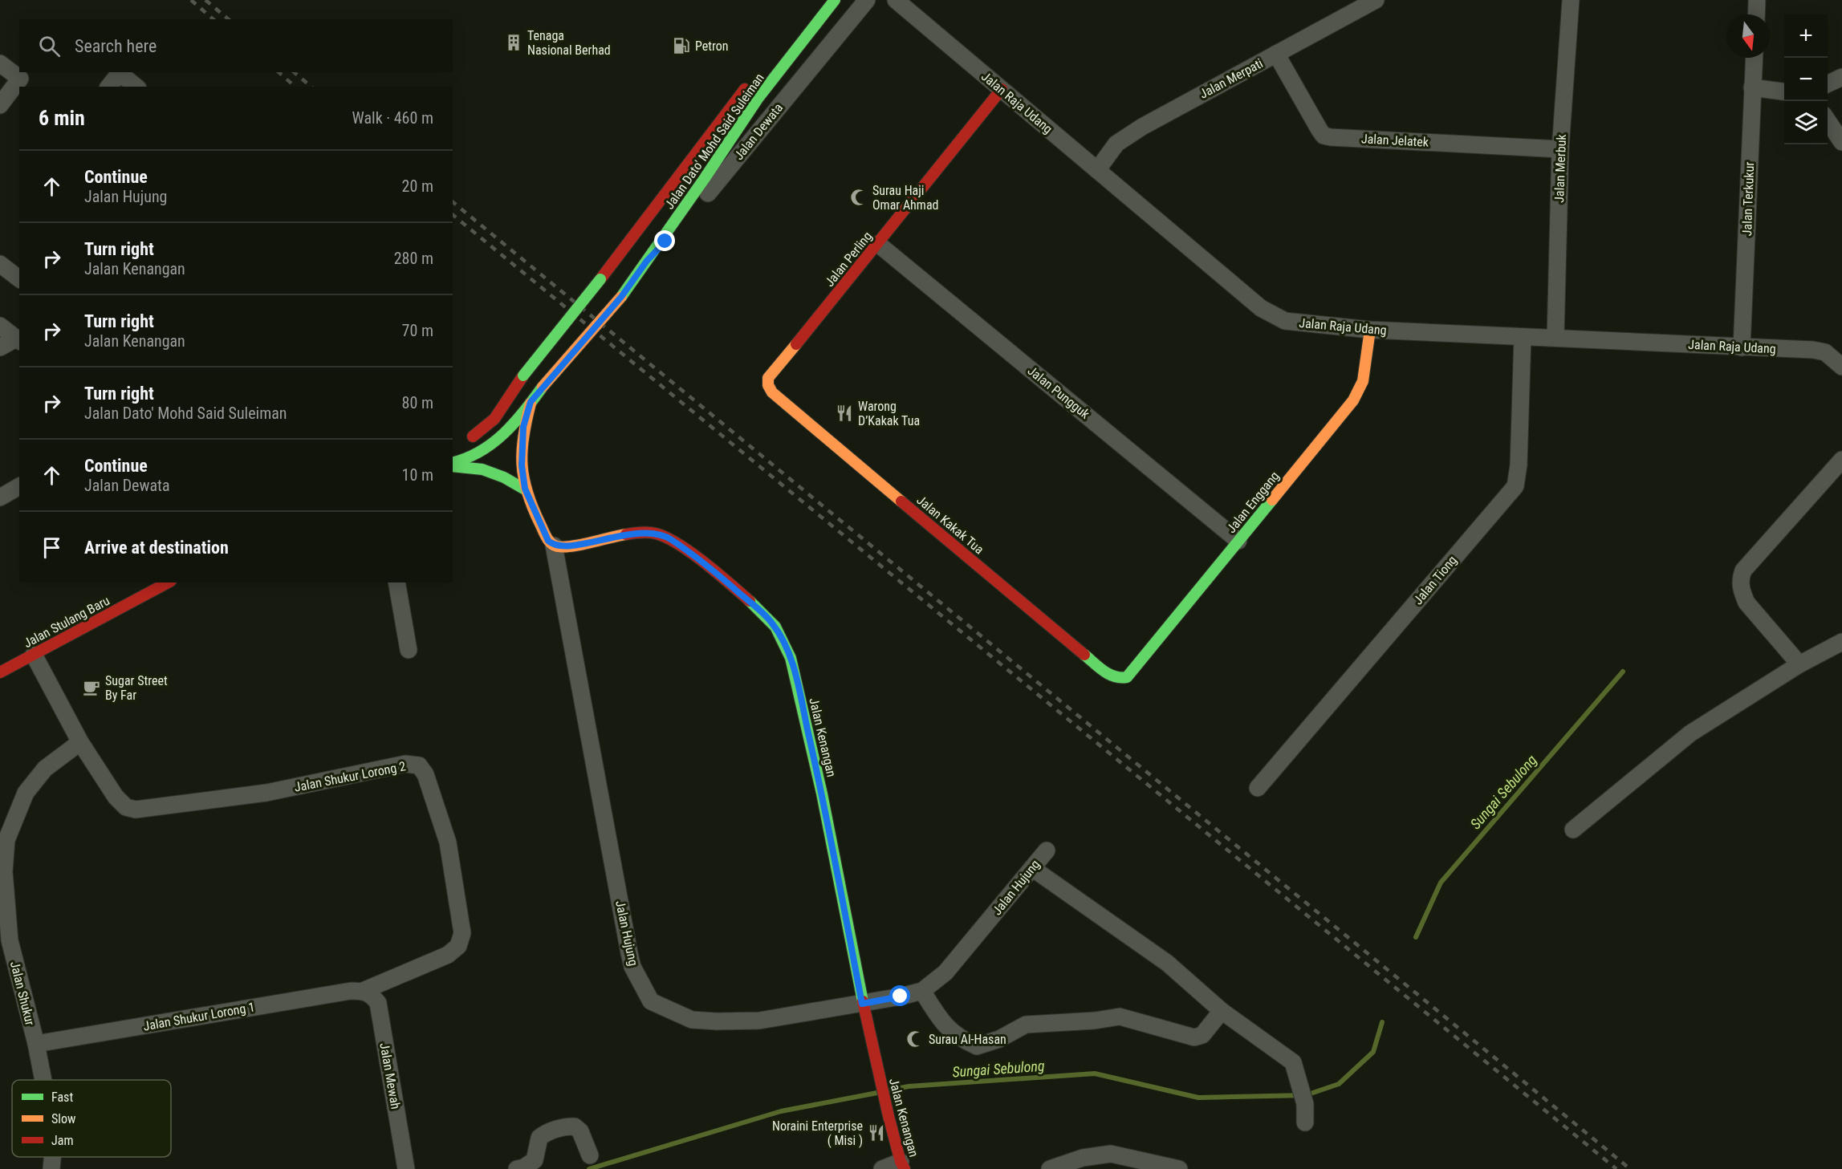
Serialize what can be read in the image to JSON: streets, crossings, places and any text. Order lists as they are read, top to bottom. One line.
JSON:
{"streets":{"street":["Jalan Merpati","Jalan Raja Udang","Jalan Dewata","Jalan Jelatek","Jalan Dato' Mohd Said Suleiman","Jalan Merbuk","Jalan Terkukur","Jalan Perling","Jalan Pungguk","Jalan Enggang","Jalan Kakak Tua","Jalan Tiong","Jalan Stulang Baru","Jalan Kenangan","Jalan Shukur Lorong 2","Jalan Hujung","Jalan Shukur","Jalan Shukur Lorong 1","Jalan Mewah"]},"crossings":[["Jalan Merpati","Jalan Raja Udang"],["Jalan Merpati","Jalan Jelatek"],["Jalan Raja Udang","Jalan Merbuk"],["Jalan Raja Udang","Jalan Terkukur"],["Jalan Raja Udang","Jalan Perling"],["Jalan Raja Udang","Jalan Enggang"],["Jalan Raja Udang","Jalan Tiong"],["Jalan Dewata","Jalan Dato' Mohd Said Suleiman"],["Jalan Jelatek","Jalan Merbuk"],["Jalan Perling","Jalan Pungguk"],["Jalan Perling","Jalan Kakak Tua"],["Jalan Pungguk","Jalan Enggang"],["Jalan Enggang","Jalan Kakak Tua"],["Jalan Kenangan","Jalan Hujung"],["Jalan Shukur Lorong 2","Jalan Shukur"],["Jalan Shukur Lorong 2","Jalan Shukur Lorong 1"],["Jalan Shukur Lorong 2","Jalan Mewah"],["Jalan Shukur","Jalan Shukur Lorong 1"],["Jalan Shukur Lorong 1","Jalan Mewah"]],"water":["Sungai Sebulong"],"places":{"building":["Tenaga Nasional Berhad"],"fuel station":["Petron"],"mosque":["Surau Haji Omar Ahmad","Surau Al-Hasan"],"restaurant":["Warong D’Kakak Tua","Noraini Enterprise ( Misi )"],"cafe":["Sugar Street By Far"]},"legend":["Fast","Slow","Jam"],"north":"bottom","page":{"map_buttons":["+","−"],"search":"Search here","heading":["6 min","Walk · 460 m"],"list":[["Continue","Jalan Hujung","20 m"],["Turn right","Jalan Kenangan","280 m"],["Turn right","Jalan Kenangan","70 m"],["Turn right","Jalan Dato' Mohd Said Suleiman","80 m"],["Continue","Jalan Dewata","10 m"],"Arrive at destination"]}}
